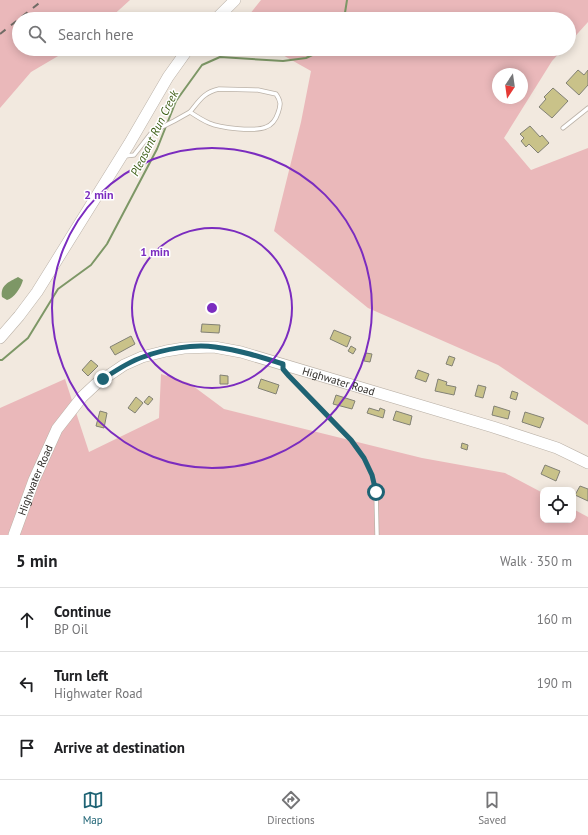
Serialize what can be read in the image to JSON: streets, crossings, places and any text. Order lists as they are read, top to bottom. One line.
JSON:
{"streets":{"street":["Highwater Road"]},"water":["Pleasant Run Creek"],"north":"bottom","page":{"search":"Search here","heading":["5 min","Walk · 350 m"],"list":[["Continue","BP Oil","160 m"],["Turn left","Highwater Road","190 m"],"Arrive at destination"],"nav":["Map","Directions","Saved"]},"rings":["2 min","1 min"]}
